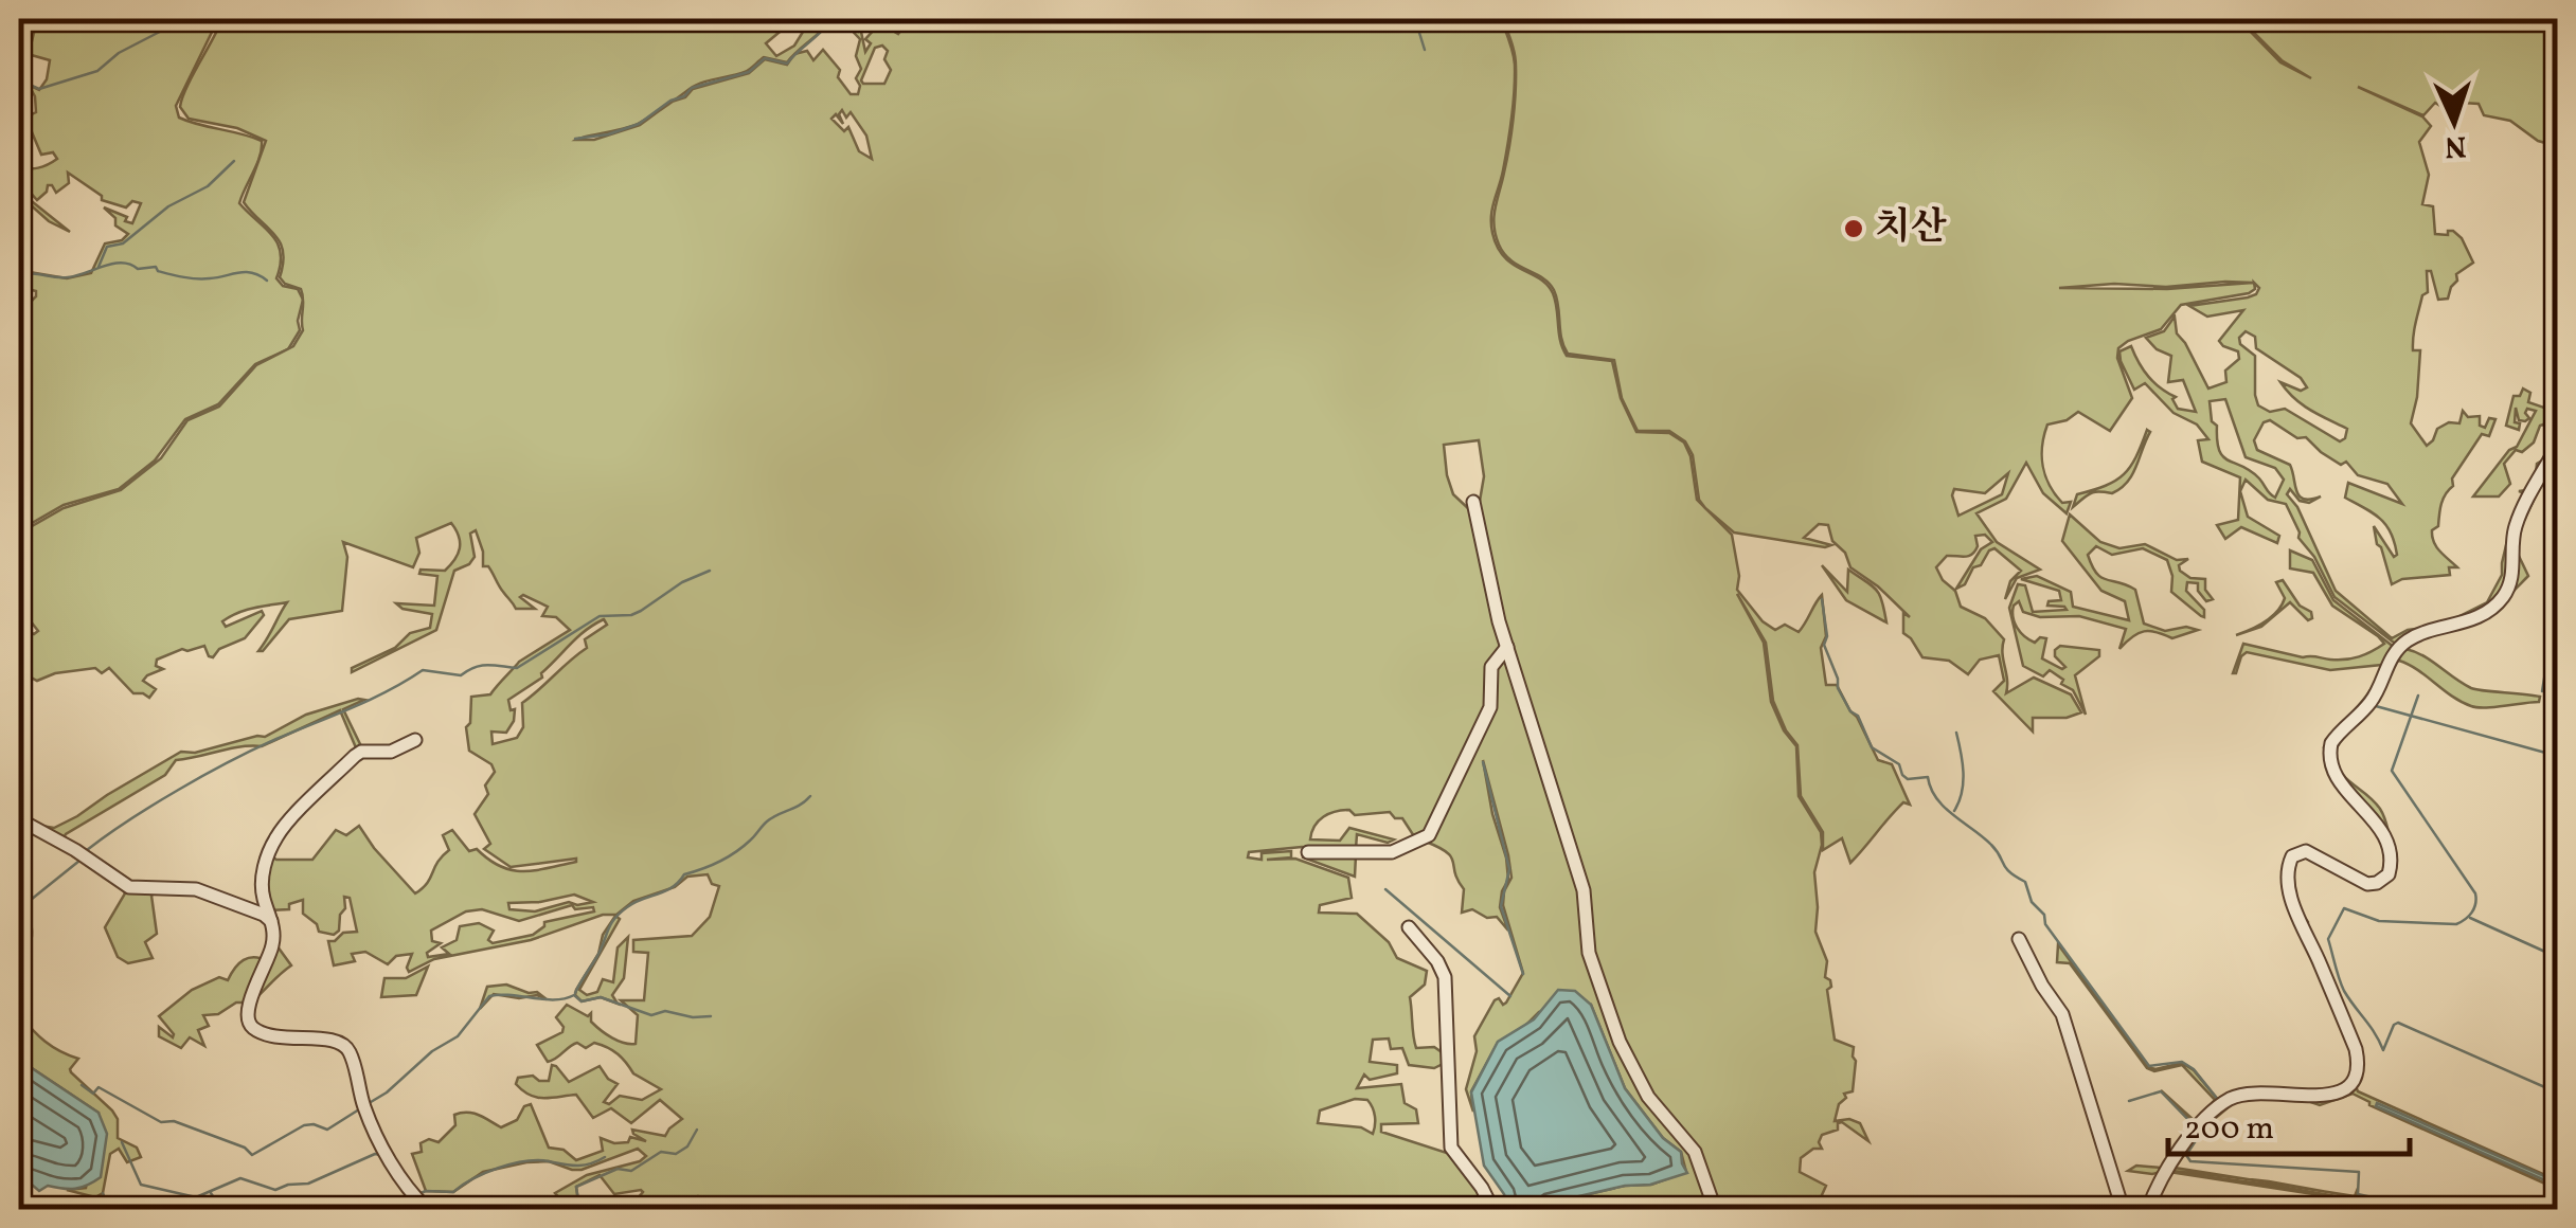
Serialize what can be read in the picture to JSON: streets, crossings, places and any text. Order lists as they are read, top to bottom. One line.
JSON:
{"places":["치산"],"scale_bar":"200 m","north":"bottom"}
